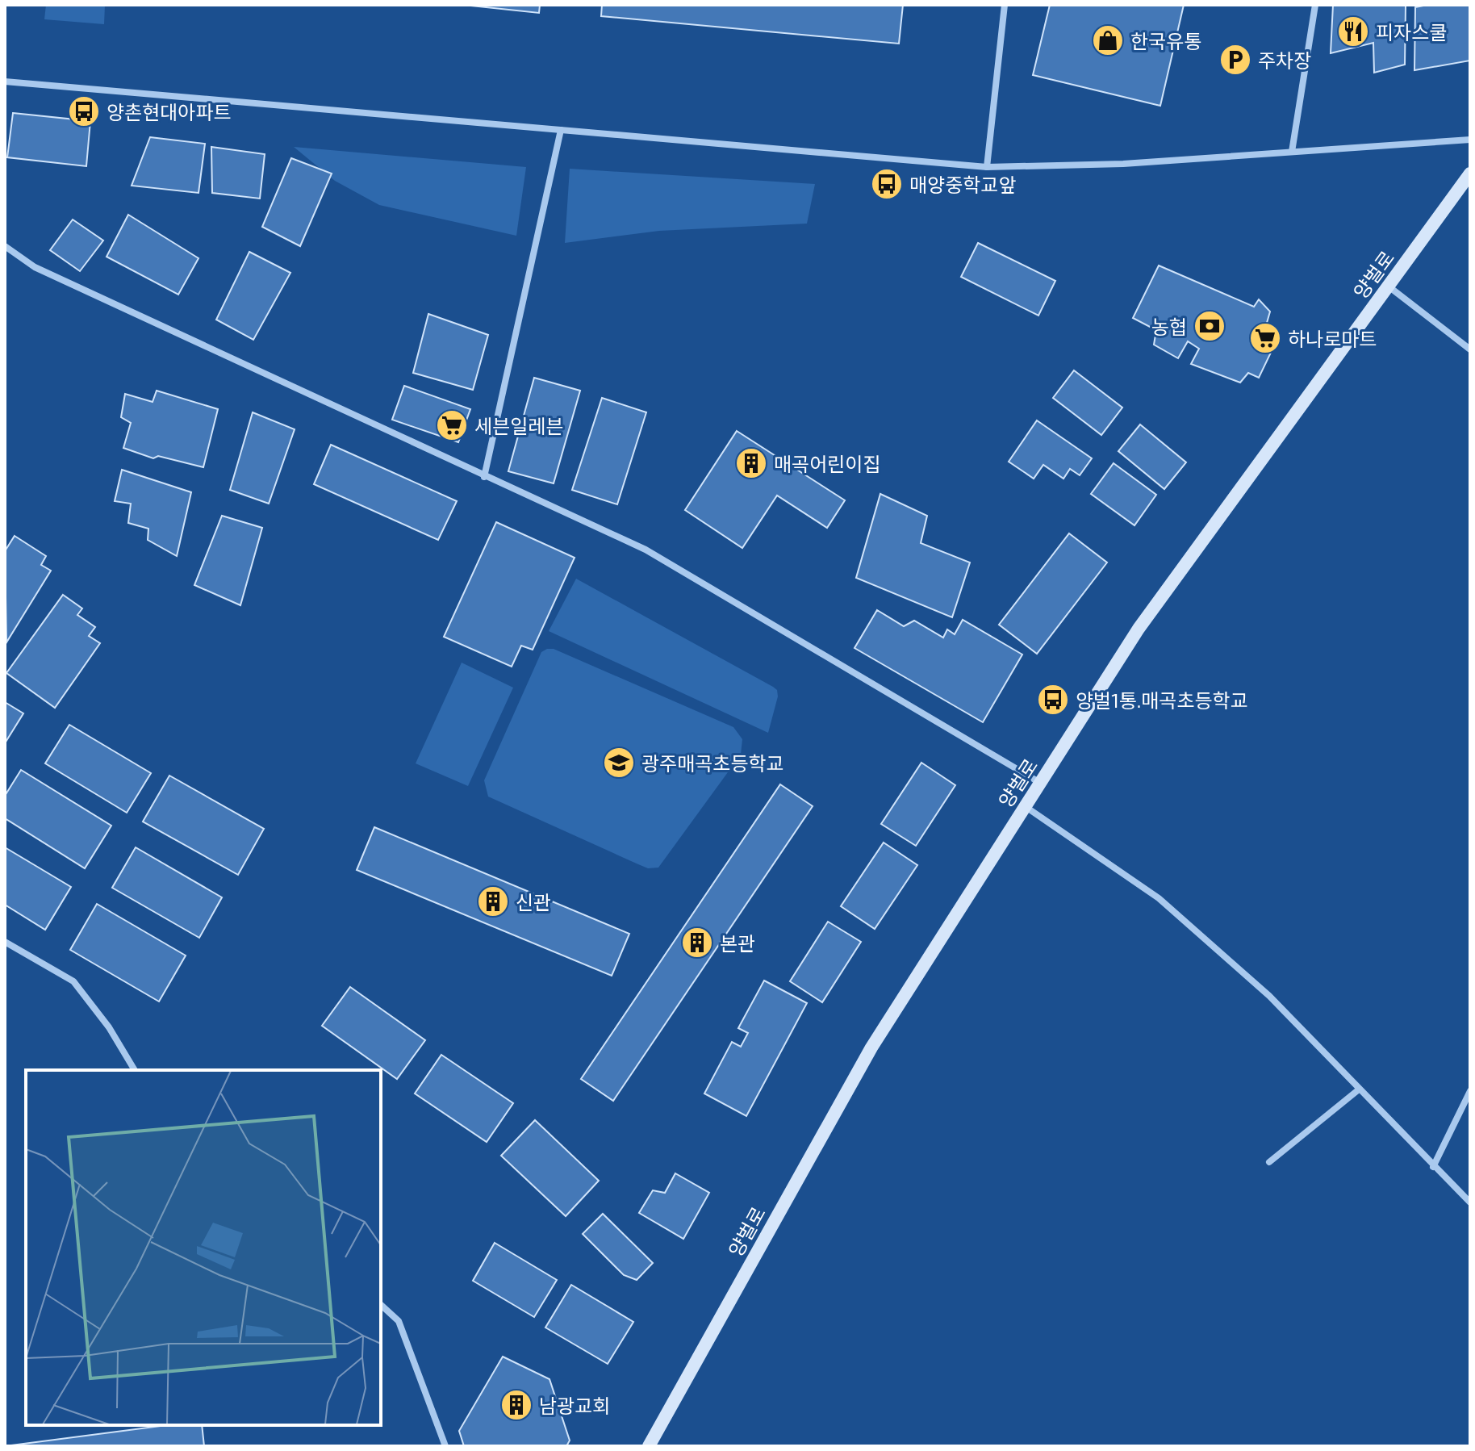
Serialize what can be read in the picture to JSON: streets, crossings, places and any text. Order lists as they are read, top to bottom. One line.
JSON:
{"streets":{"street":["양벌로"]},"places":{"restaurant":["피자스쿨"],"shop":["한국유통"],"parking":["주차장"],"bus stop":["양촌현대아파트","매양중학교앞","양벌1통.매곡초등학교"],"bank":["농협"],"supermarket":["하나로마트","세븐일레븐"],"building":["매곡어린이집","신관","본관","남광교회"],"school or university":["광주매곡초등학교"]}}
